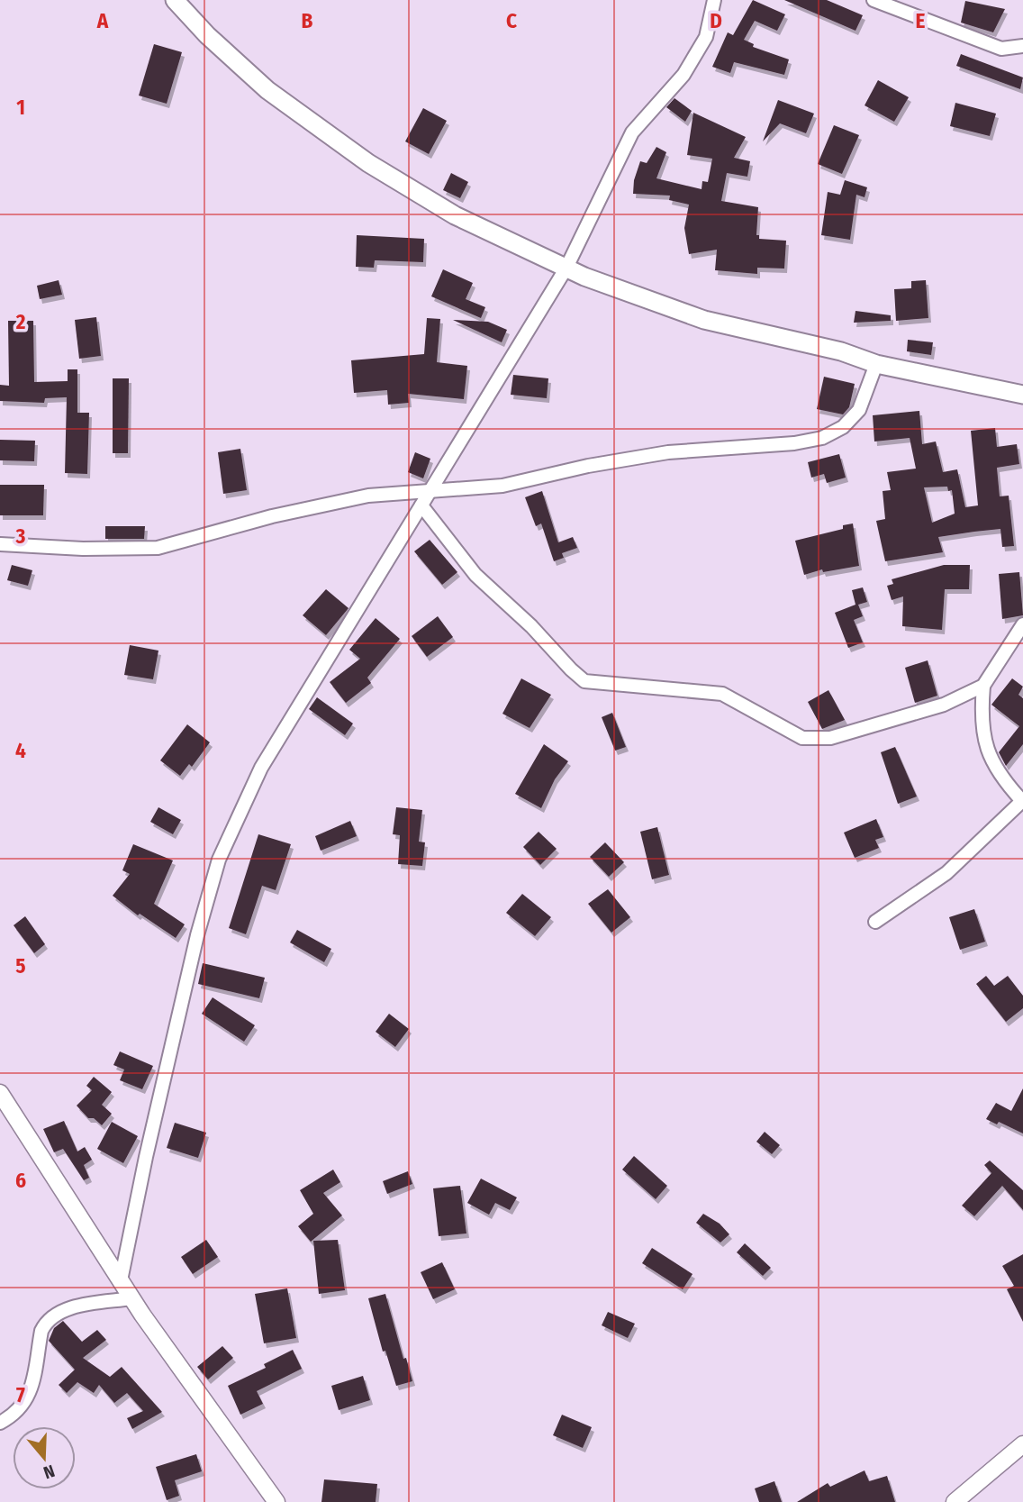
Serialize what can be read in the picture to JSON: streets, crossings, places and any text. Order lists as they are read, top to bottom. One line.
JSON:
{"north":"bottom","grid":{"columns":["A","B","C","D","E"],"rows":["1","2","3","4","5","6","7"]}}
